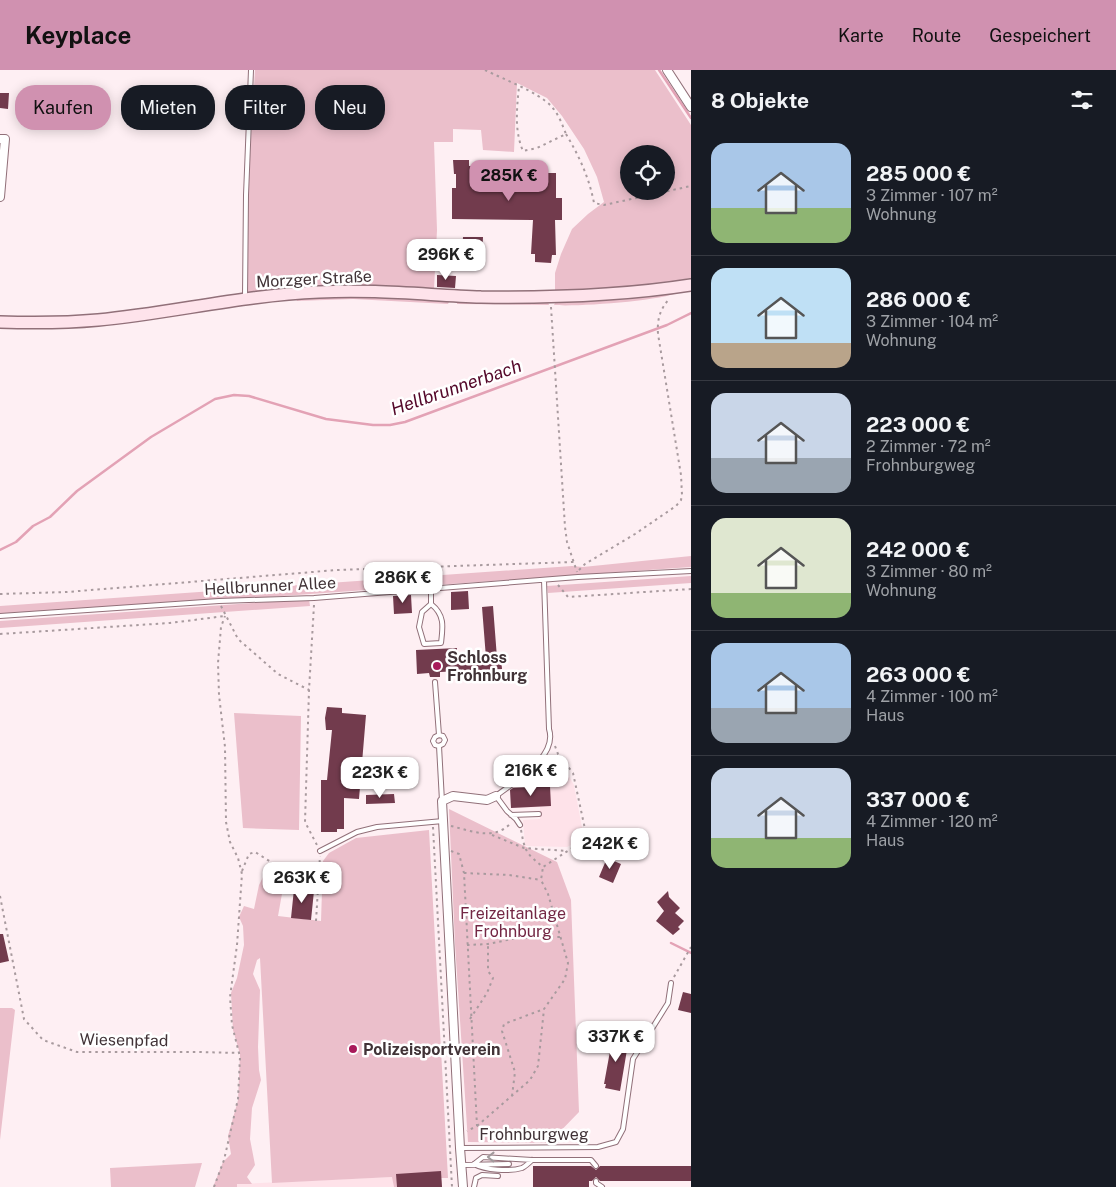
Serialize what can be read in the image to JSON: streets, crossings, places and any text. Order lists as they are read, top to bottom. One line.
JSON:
{"streets":{"street":["Morzger Straße","Frohnburgweg"],"lane":["Hellbrunner Allee"],"path":["Wiesenpfad"]},"water":["Hellbrunnerbach"],"parks":["Freizeitanlage Frohnburg"],"places":["Schloss Frohnburg","Polizeisportverein"],"page":{"header":"Keyplace","nav":["Karte","Route","Gespeichert"],"heading":"8 Objekte","chip":["Kaufen","Mieten","Filter","Neu"],"list":[{"name":"285 000 €","note":"3 Zimmer · 107 m² · Wohnung"},{"name":"286 000 €","note":"3 Zimmer · 104 m² · Wohnung"},{"name":"223 000 €","note":"2 Zimmer · 72 m² · Frohnburgweg"},{"name":"242 000 €","note":"3 Zimmer · 80 m² · Wohnung"},{"name":"263 000 €","note":"4 Zimmer · 100 m² · Haus"},{"name":"337 000 €","note":"4 Zimmer · 120 m² · Haus"}],"price":["285K €","296K €","286K €","216K €","223K €","242K €","263K €","337K €"]}}
